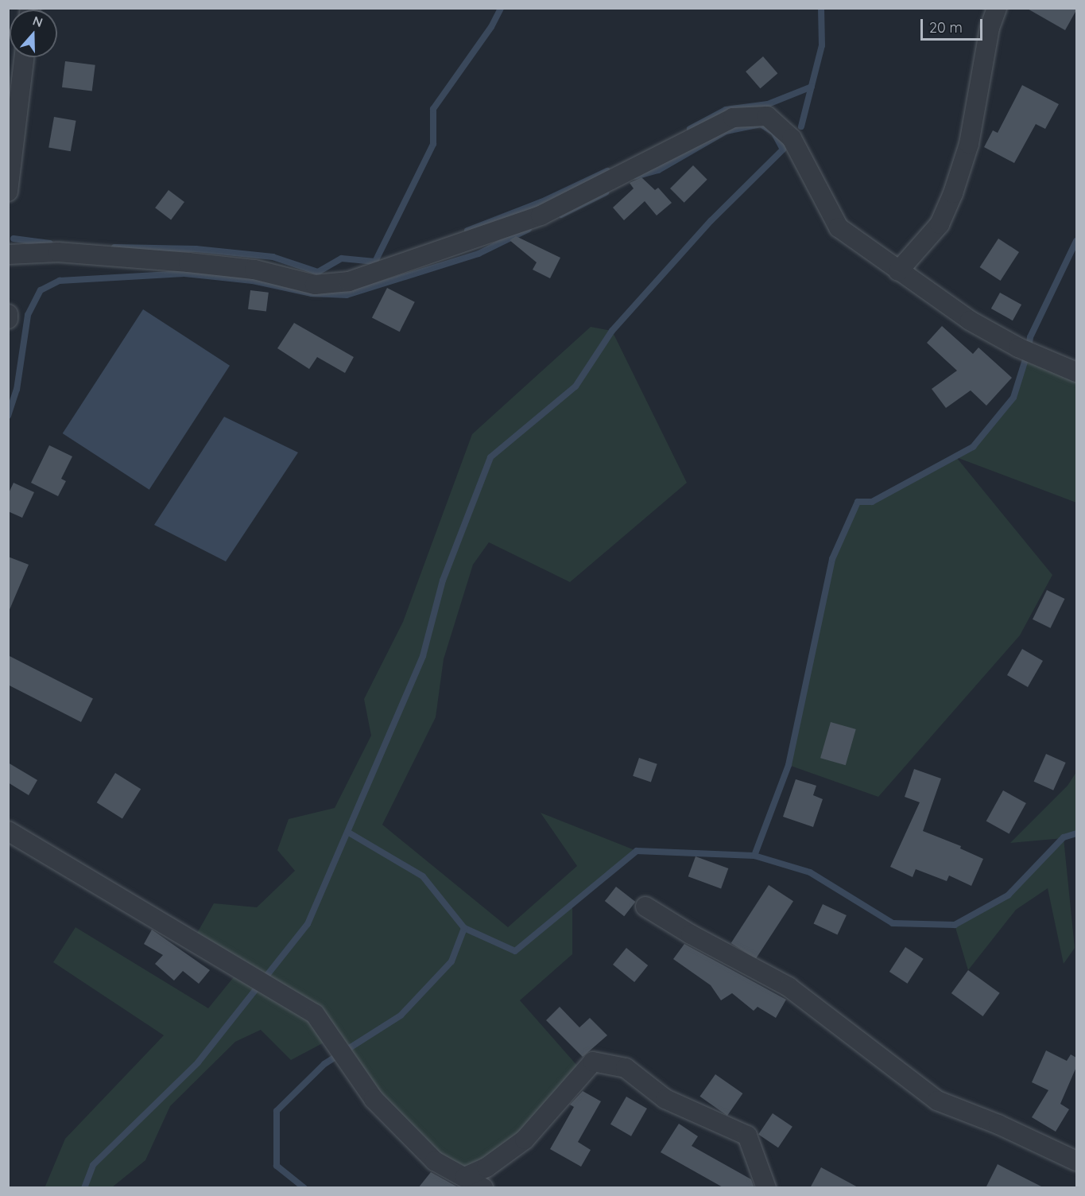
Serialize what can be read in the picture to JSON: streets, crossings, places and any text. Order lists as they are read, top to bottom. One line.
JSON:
{"scale_bar":"20 m","north":"top"}
